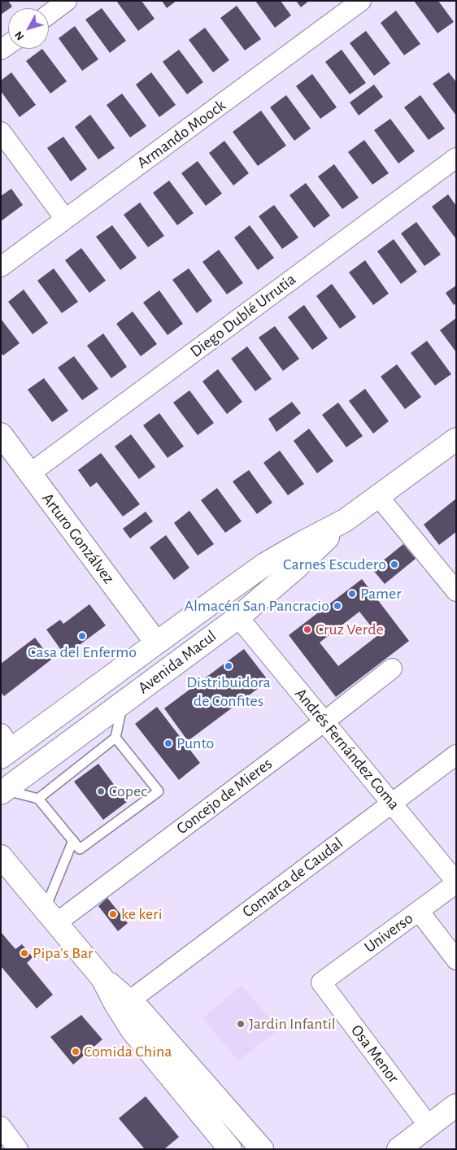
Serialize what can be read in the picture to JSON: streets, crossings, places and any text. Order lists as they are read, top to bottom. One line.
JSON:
{"streets":{"main road":["Arturo Gonzálvez","Avenida Macul"],"street":["Armando Moock","Diego Dublé Urrutia","Andrés Fernández Coma","Concejo de Mieres","Comarca de Caudal","Universo","Osa Menor"]},"crossings":[["Diego Dublé Urrutia","Arturo Gonzálvez"],["Arturo Gonzálvez","Avenida Macul"],["Avenida Macul","Andrés Fernández Coma"],["Andrés Fernández Coma","Concejo de Mieres"],["Andrés Fernández Coma","Comarca de Caudal"],["Andrés Fernández Coma","Universo"],["Universo","Osa Menor"]],"places":["Carnes Escudero","Pamer","Almacén San Pancracio","Cruz Verde","Casa del Enfermo","Distribuidora de Confites","Punto","Copec","ke keri","Pipa's Bar","Jardin Infantil","Comida China"],"north":"bottom left"}
